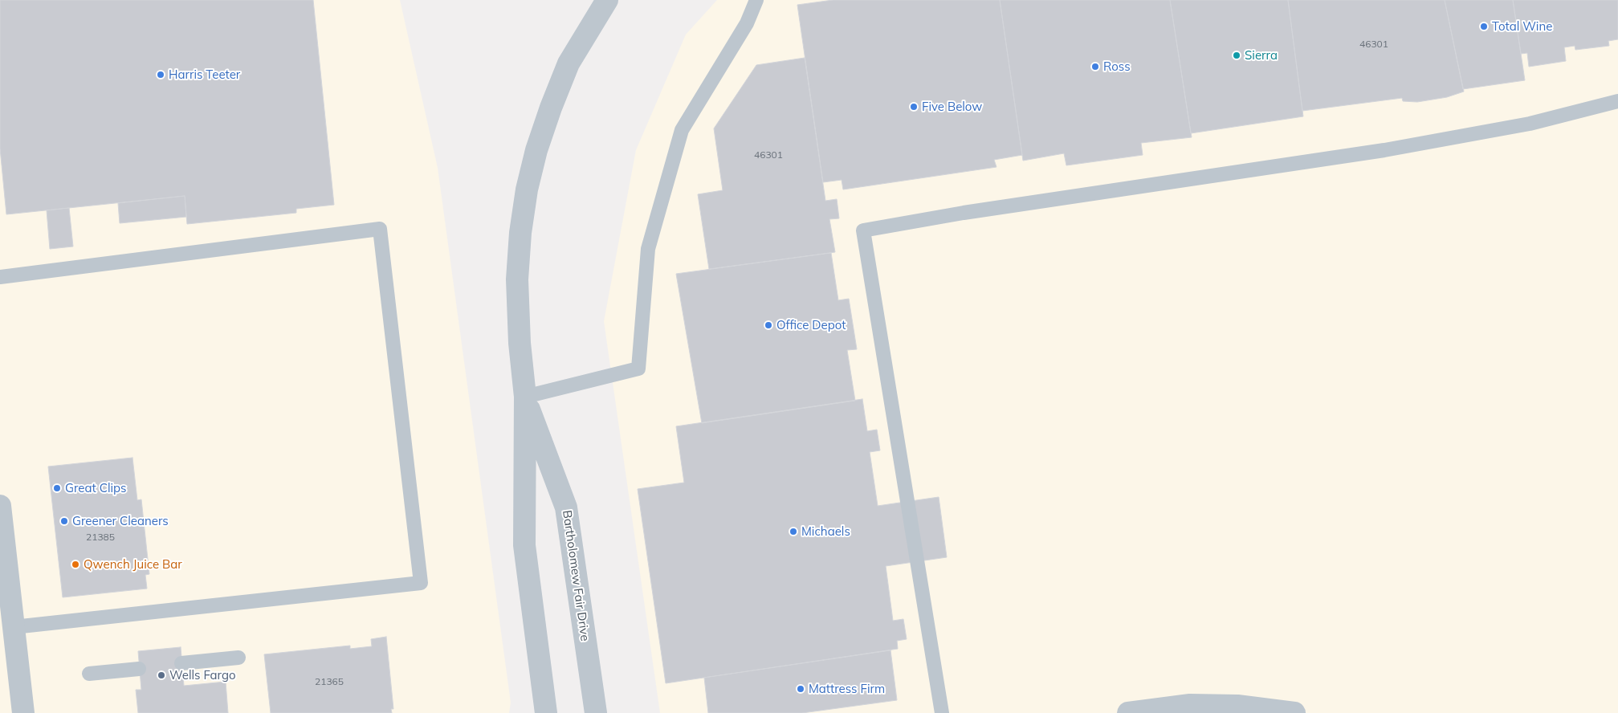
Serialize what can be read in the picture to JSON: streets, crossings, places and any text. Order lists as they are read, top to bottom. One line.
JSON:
{"streets":{"street":["Bartholomew Fair Drive"]},"places":["Total Wine","Sierra","Ross","Harris Teeter","Five Below","Office Depot","Great Clips","Greener Cleaners","Michaels","Qwench Juice Bar","Wells Fargo","Mattress Firm"],"house_numbers":["46301","46301","21385","21365"]}
